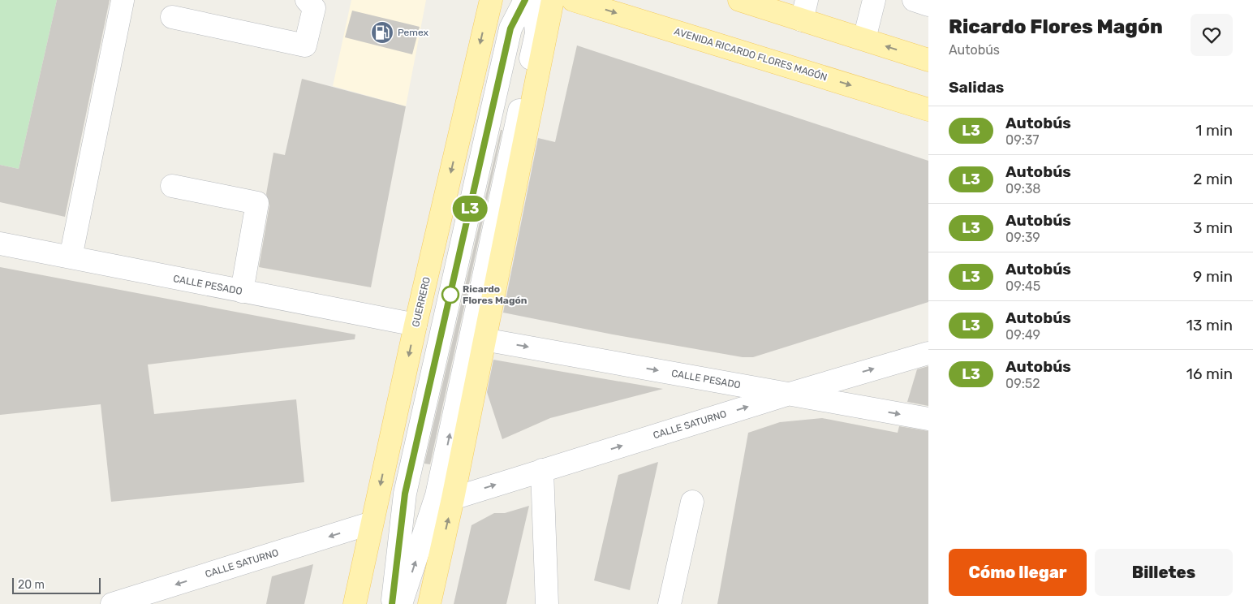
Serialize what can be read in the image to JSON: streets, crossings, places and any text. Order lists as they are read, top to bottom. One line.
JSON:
{"streets":{"main road":["AVENIDA RICARDO FLORES MAGÓN","GUERRERO"],"street":["CALLE PESADO","CALLE SATURNO"]},"crossings":[["CALLE PESADO","GUERRERO"],["CALLE PESADO","CALLE SATURNO"],["GUERRERO","CALLE SATURNO"]],"one_way":["CALLE PESADO"],"places":{"fuel station":["Pemex"],"other":["Ricardo Flores Magón"]},"lines":["bus line L3"],"scale_bar":"20 m","page":{"on_map":"L3","heading":[["Ricardo Flores Magón","Autobús"],"Salidas"],"list":[{"mark":"L3","name":"Autobús","note":"09:37","value":"1 min"},{"mark":"L3","name":"Autobús","note":"09:38","value":"2 min"},{"mark":"L3","name":"Autobús","note":"09:39","value":"3 min"},{"mark":"L3","name":"Autobús","note":"09:45","value":"9 min"},{"mark":"L3","name":"Autobús","note":"09:49","value":"13 min"},{"mark":"L3","name":"Autobús","note":"09:52","value":"16 min"}],"buttons":["Cómo llegar","Billetes"],"scale":"20 m"}}
